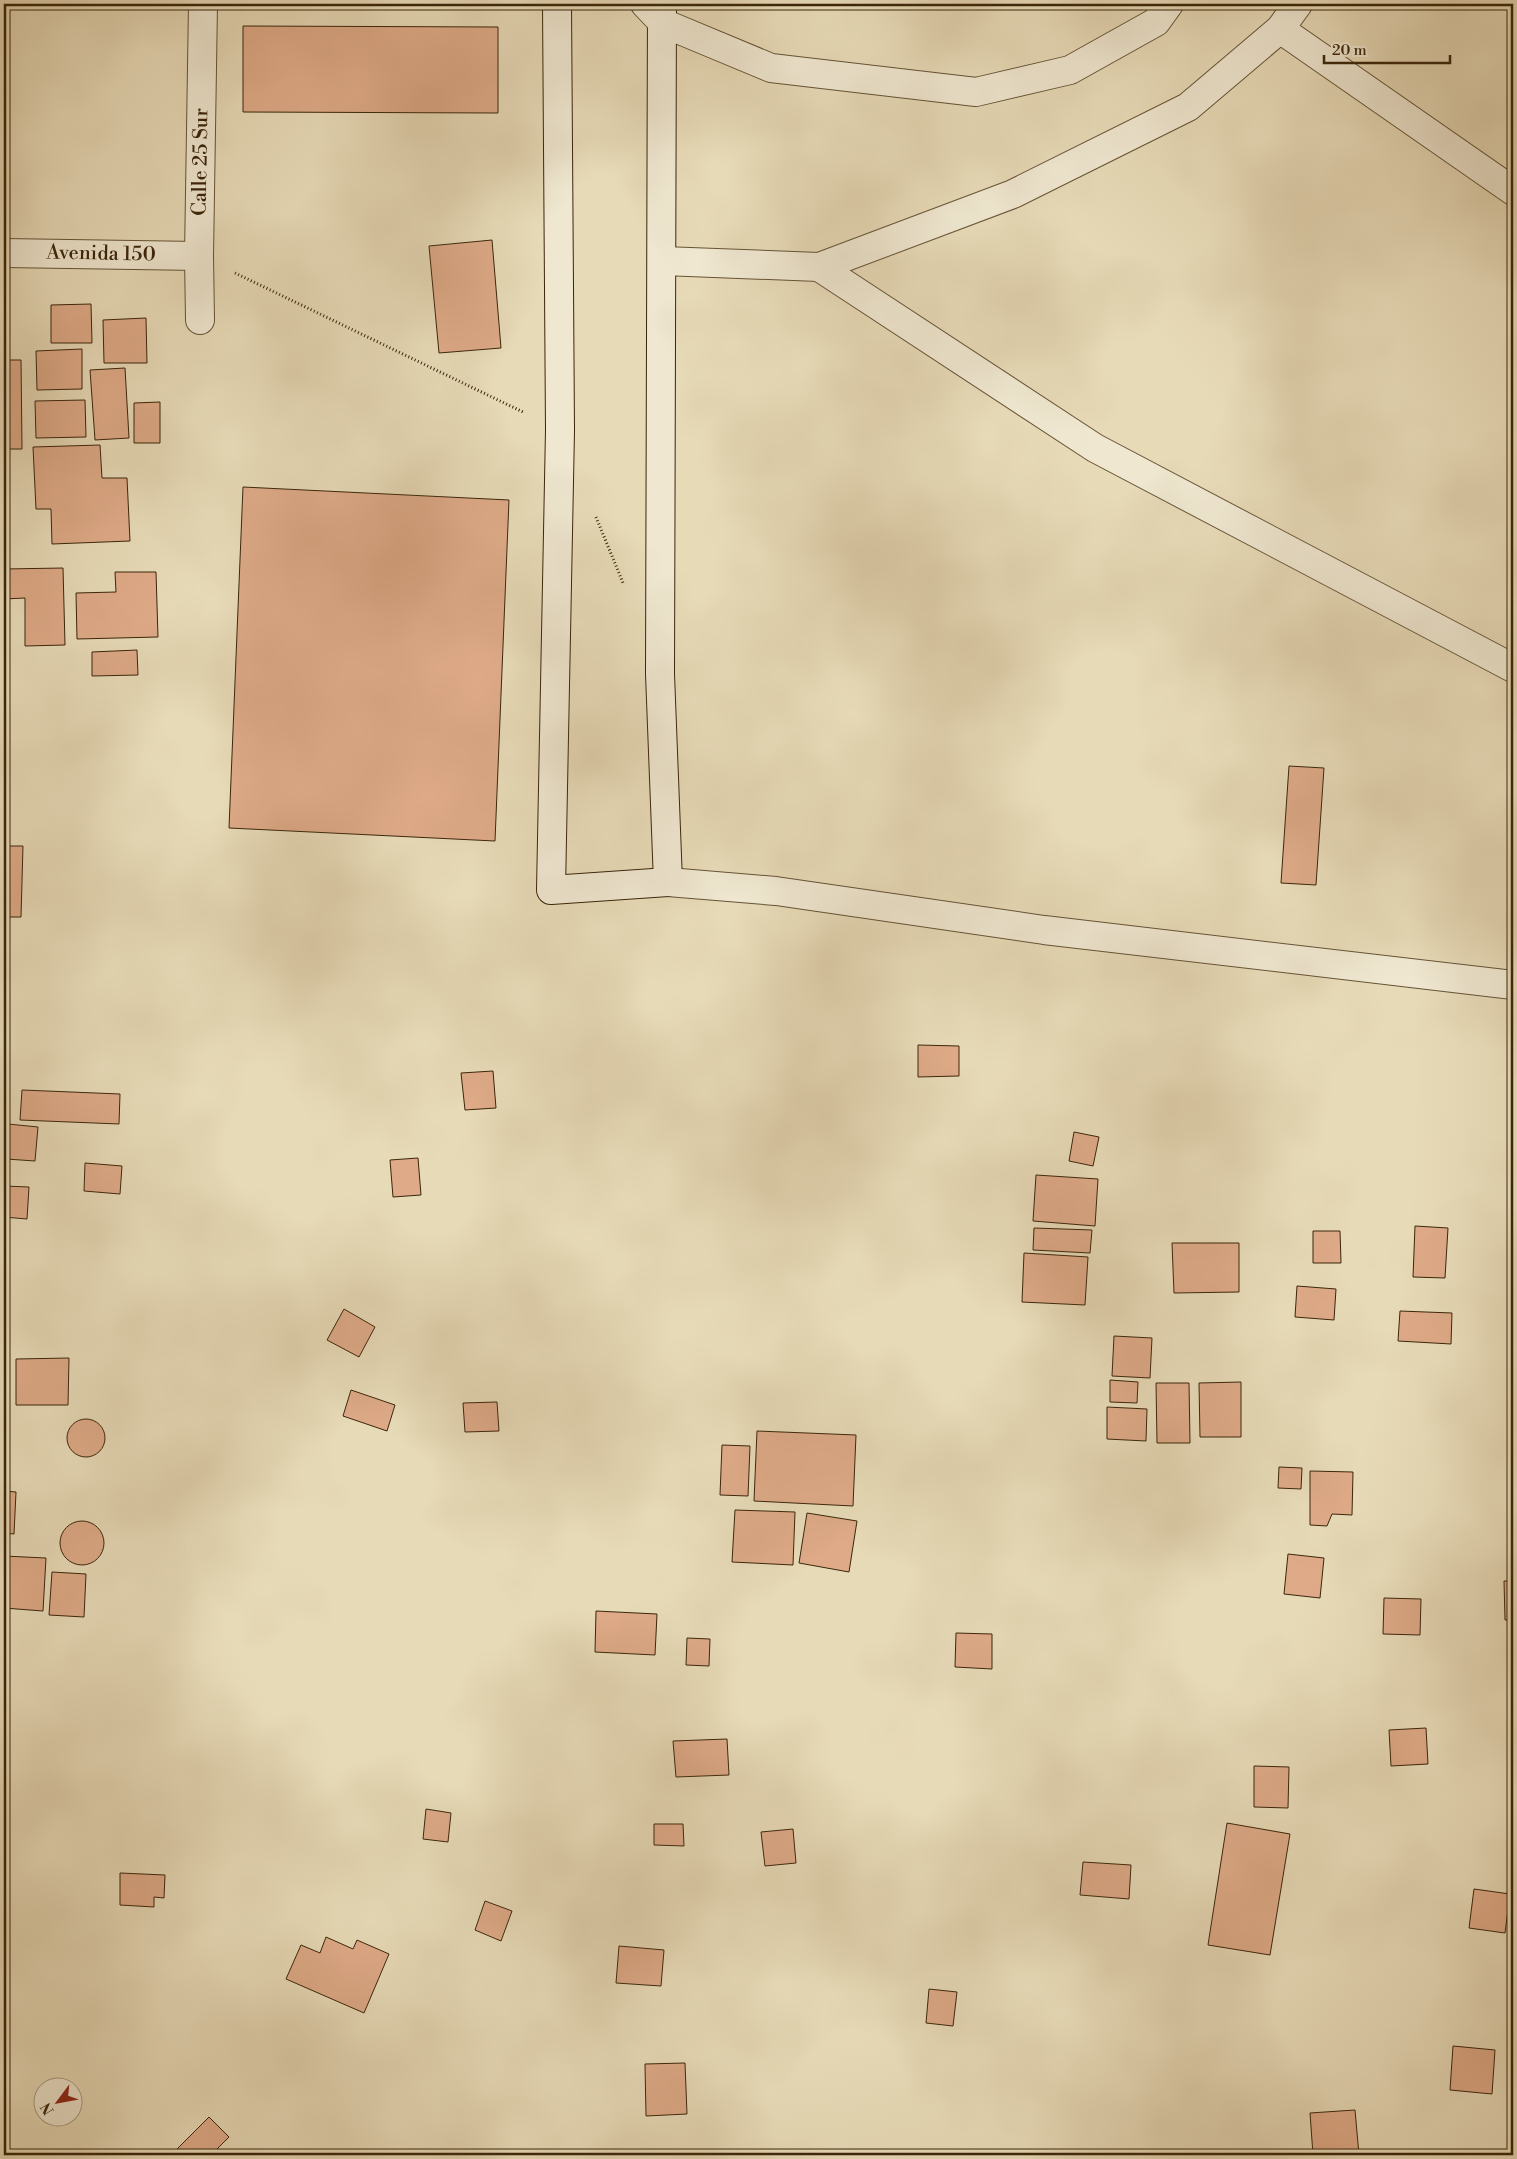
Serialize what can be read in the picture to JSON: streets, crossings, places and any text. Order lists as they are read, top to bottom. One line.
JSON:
{"streets":{"street":["Calle 25 Sur","Avenida 150"]},"crossings":[["Calle 25 Sur","Avenida 150"]],"scale_bar":"20 m","north":"bottom left"}
